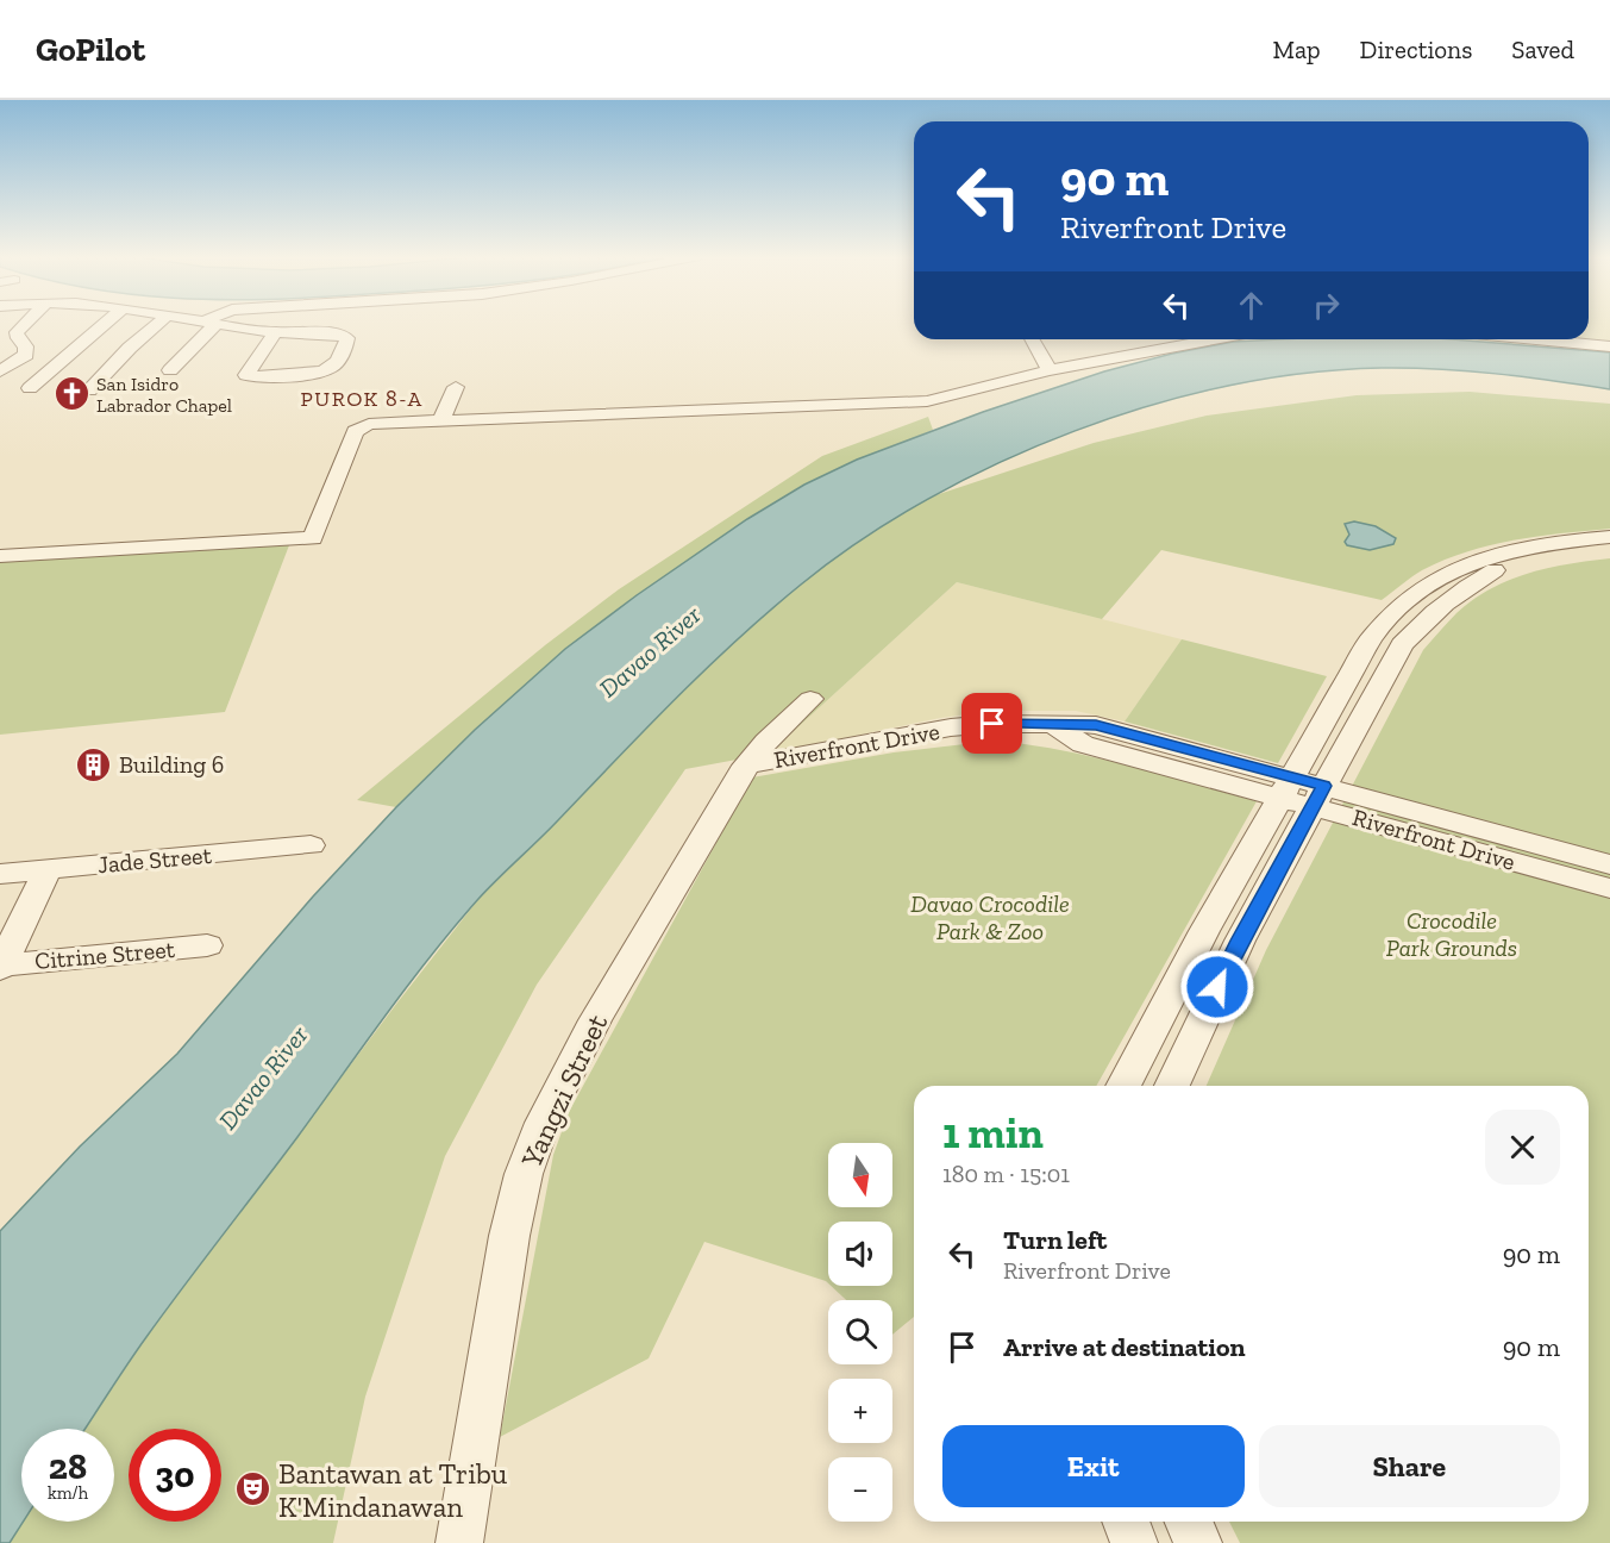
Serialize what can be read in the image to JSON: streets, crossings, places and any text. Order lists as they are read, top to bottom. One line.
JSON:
{"streets":{"street":["Riverfront Drive","Jade Street","Citrine Street","Yangzi Street"]},"crossings":[["Riverfront Drive","Yangzi Street"]],"districts":["PUROK 8-A"],"water":["Davao River"],"parks":["Davao Crocodile Park & Zoo","Crocodile Park Grounds"],"places":{"church":["San Isidro Labrador Chapel"],"building":["Building 6"],"theatre":["Bantawan at Tribu K'Mindanawan"]},"north":"bottom","page":{"header":"GoPilot","nav":["Map","Directions","Saved"],"turn":["90 m","Riverfront Drive"],"heading":["1 min","180 m · 15:01"],"map_buttons":["+","−"],"list":[{"name":"Turn left","note":"Riverfront Drive","value":"90 m"},{"name":"Arrive at destination","value":"90 m"}],"buttons":["Exit","Share"],"speed":"28 km/h","limit":"30"}}
